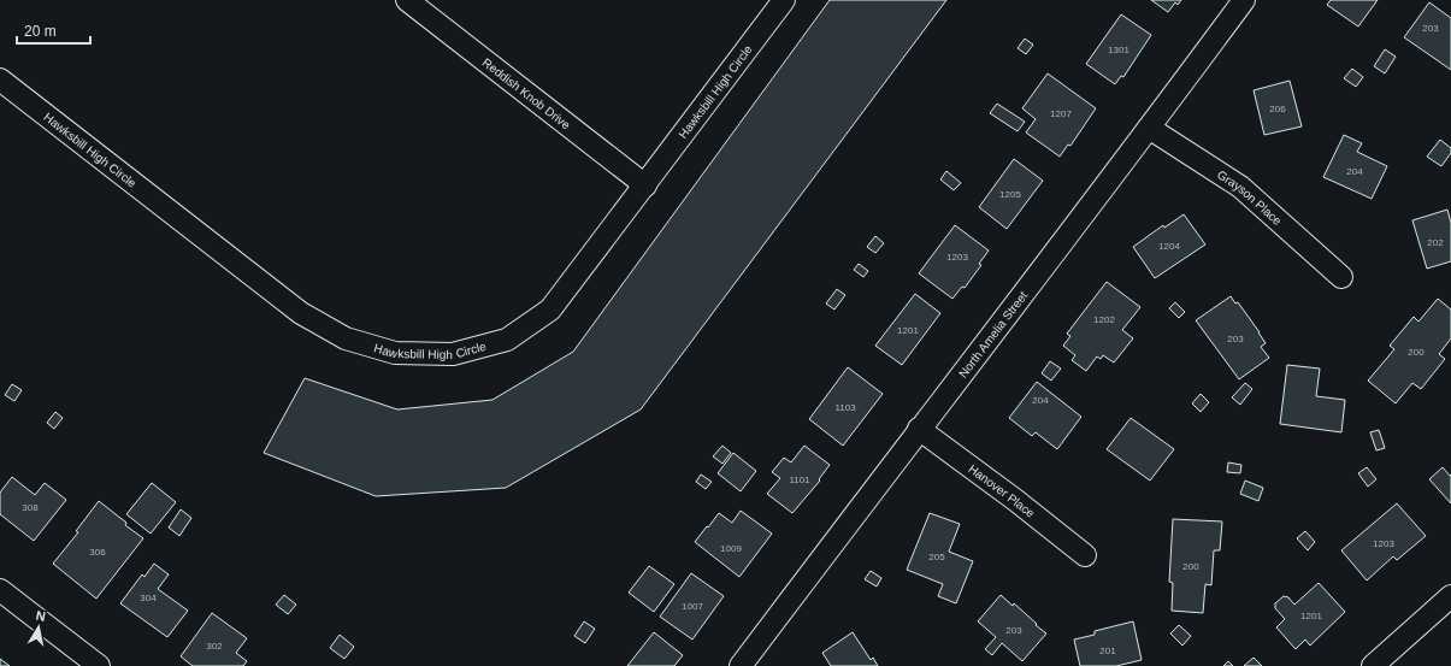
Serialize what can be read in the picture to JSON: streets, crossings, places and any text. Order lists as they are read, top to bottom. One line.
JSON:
{"streets":{"street":["Hawksbill High Circle","Reddish Knob Drive","Grayson Place","North Amelia Street","Hanover Place"]},"crossings":[["Hawksbill High Circle","Reddish Knob Drive"],["Grayson Place","North Amelia Street"],["North Amelia Street","Hanover Place"]],"house_numbers":["203","1301","206","1207","204","1205","202","1204","1203","1202","1201","203","200","204","1103","1101","308","1203","1009","306","205","200","304","1007","1201","203","302","201"],"scale_bar":"20 m","north":"top"}
